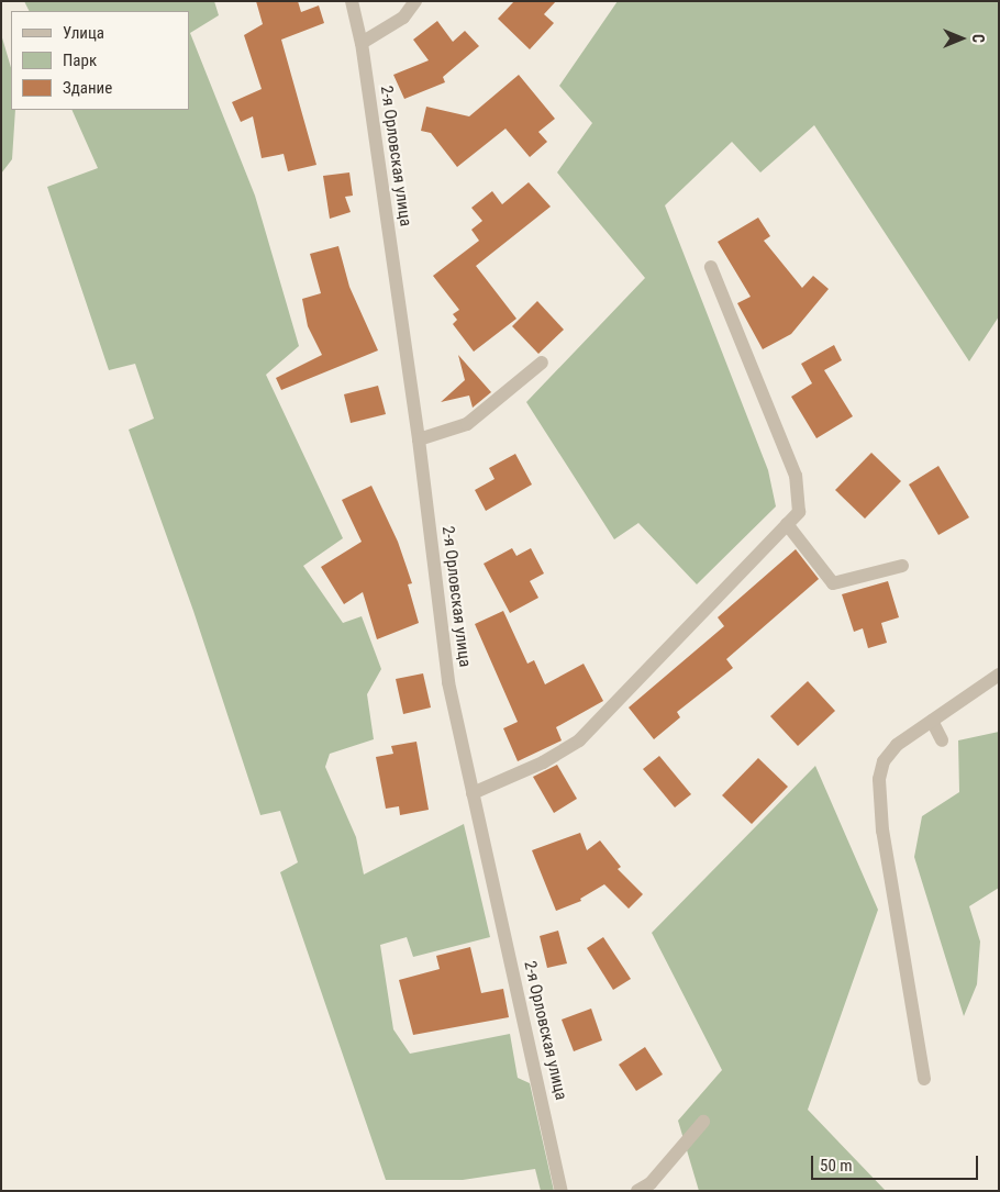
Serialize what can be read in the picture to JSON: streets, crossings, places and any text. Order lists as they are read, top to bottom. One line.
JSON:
{"streets":{"street":["2-я Орловская улица"]},"legend":["Улица","Парк","Здание"],"scale_bar":"50 m","north":"right"}
